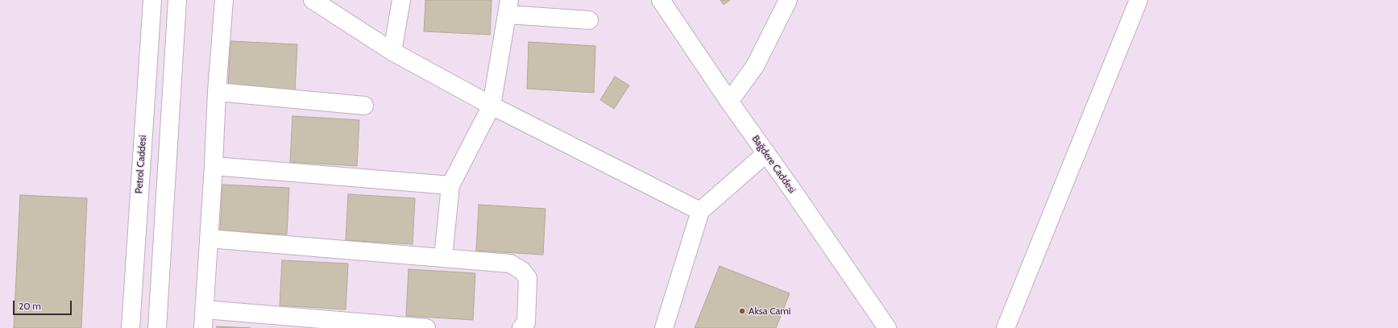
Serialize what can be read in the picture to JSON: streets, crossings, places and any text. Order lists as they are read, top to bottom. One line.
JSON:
{"streets":{"street":["Petrol Caddesi","Bağdere Caddesi"]},"places":["Aksa Cami"],"scale_bar":"20 m"}
